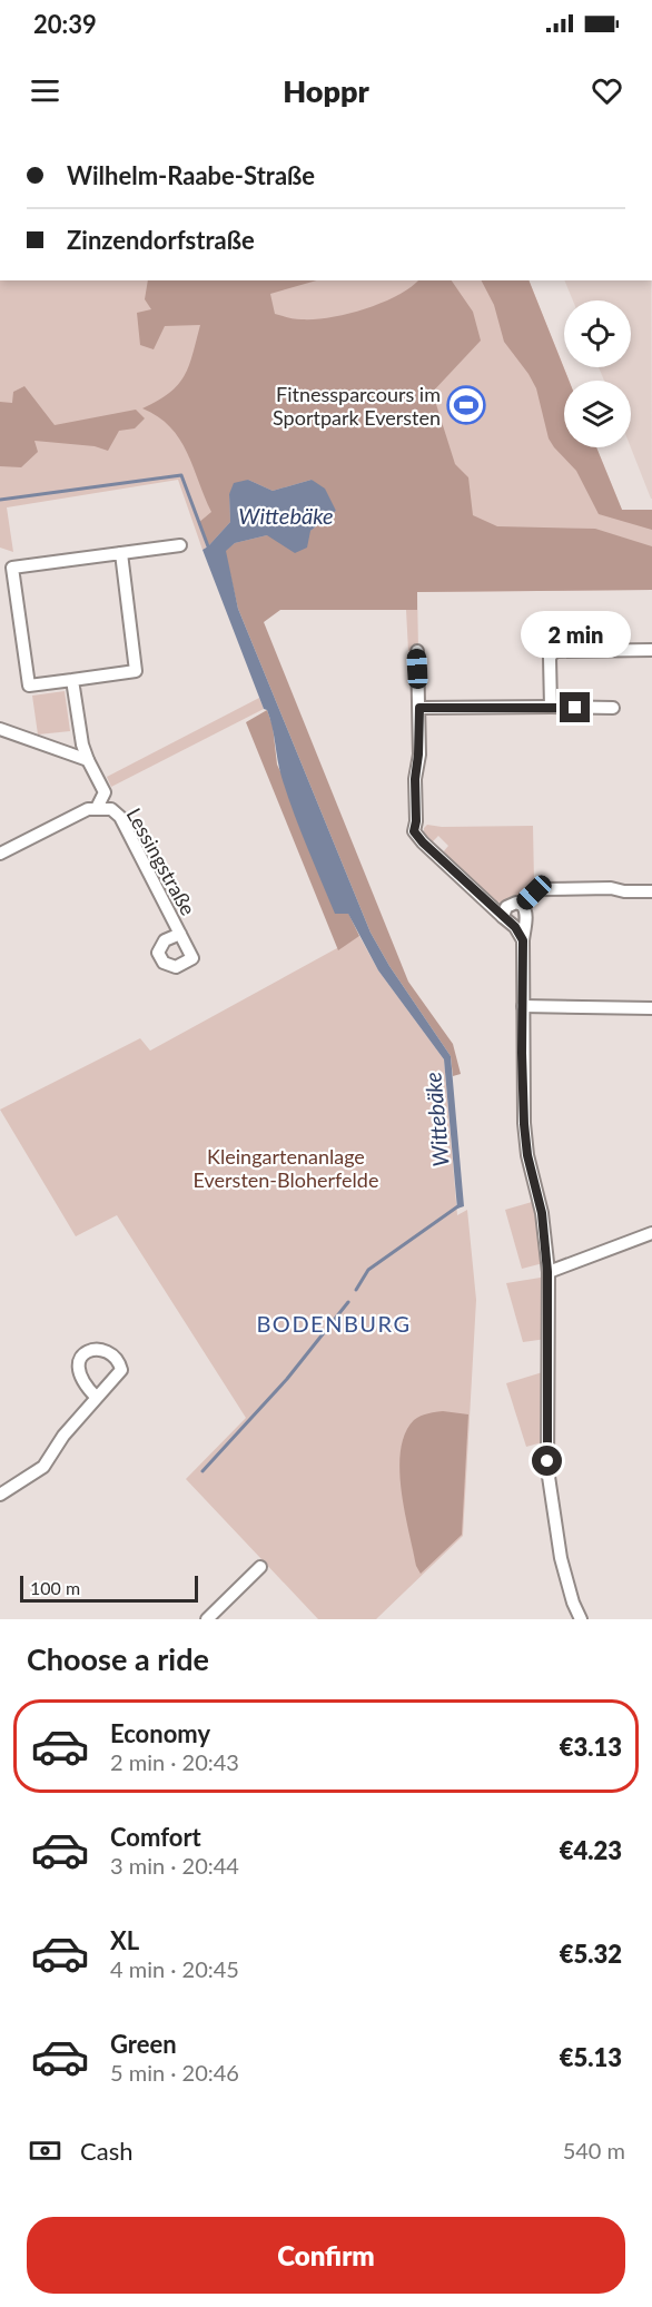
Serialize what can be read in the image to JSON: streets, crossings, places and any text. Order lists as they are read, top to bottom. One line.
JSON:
{"streets":{"street":["Lessingstraße"]},"districts":["BODENBURG"],"water":["Wittebäke"],"parks":["Kleingartenanlage Eversten-Bloherfelde"],"places":{"sports":["Fitnessparcours im Sportpark Eversten"]},"scale_bar":"100 m","page":{"status":"20:39","header":"Hoppr","banner":["Wilhelm-Raabe-Straße","Zinzendorfstraße"],"bubble":"2 min","scale":"100 m","heading":"Choose a ride","list":[{"name":"Economy","note":"2 min · 20:43","value":"€3.13"},{"name":"Comfort","note":"3 min · 20:44","value":"€4.23"},{"name":"XL","note":"4 min · 20:45","value":"€5.32"},{"name":"Green","note":"5 min · 20:46","value":"€5.13"}],"pay":["Cash","540 m"],"buttons":"Confirm"}}
